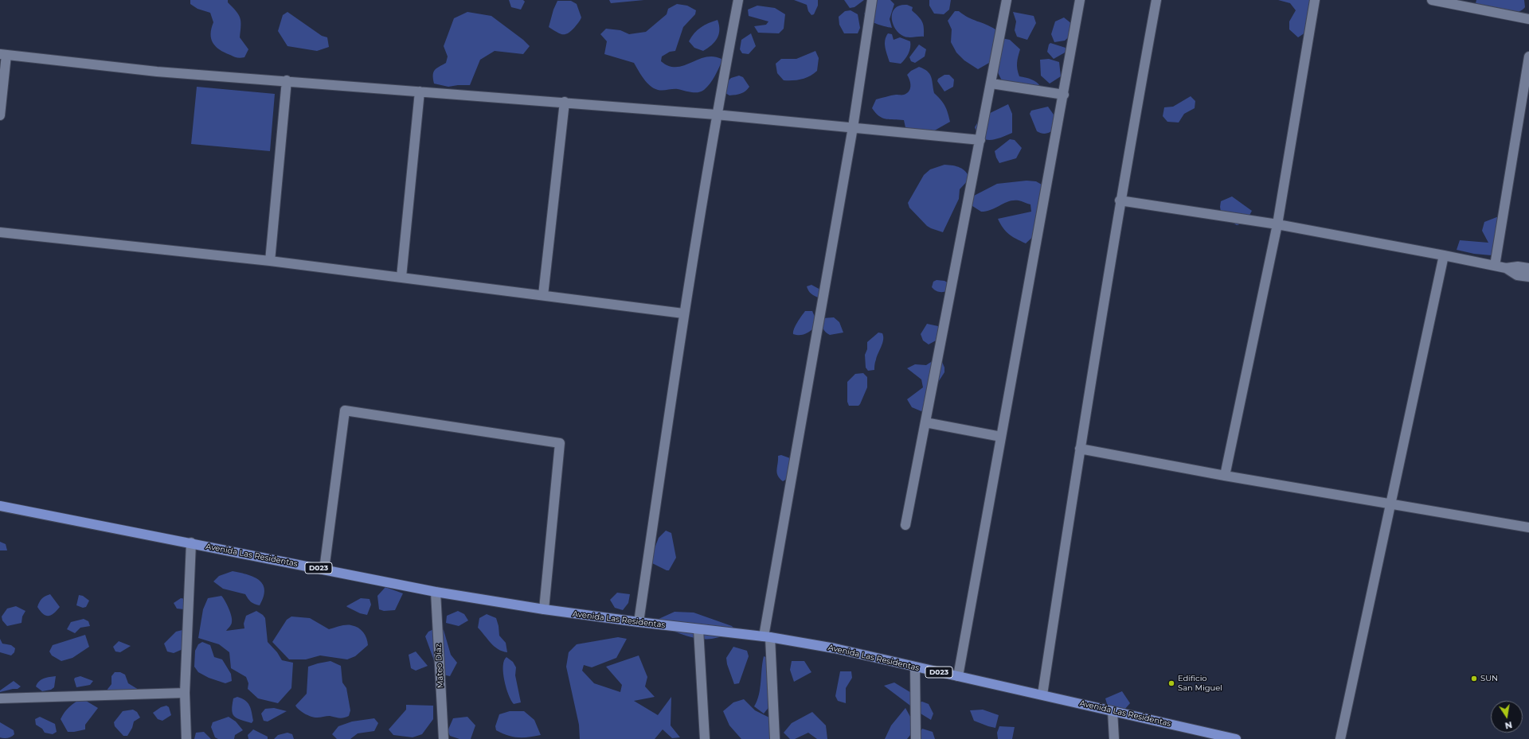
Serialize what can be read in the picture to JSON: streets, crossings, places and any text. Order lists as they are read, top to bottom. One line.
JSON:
{"streets":{"main road":["Avenida Las Residentas","D023"],"street":["Mateo Díaz"]},"crossings":[["Avenida Las Residentas","Mateo Díaz"]],"places":["SUN","Edificio San Miguel"],"north":"bottom"}
